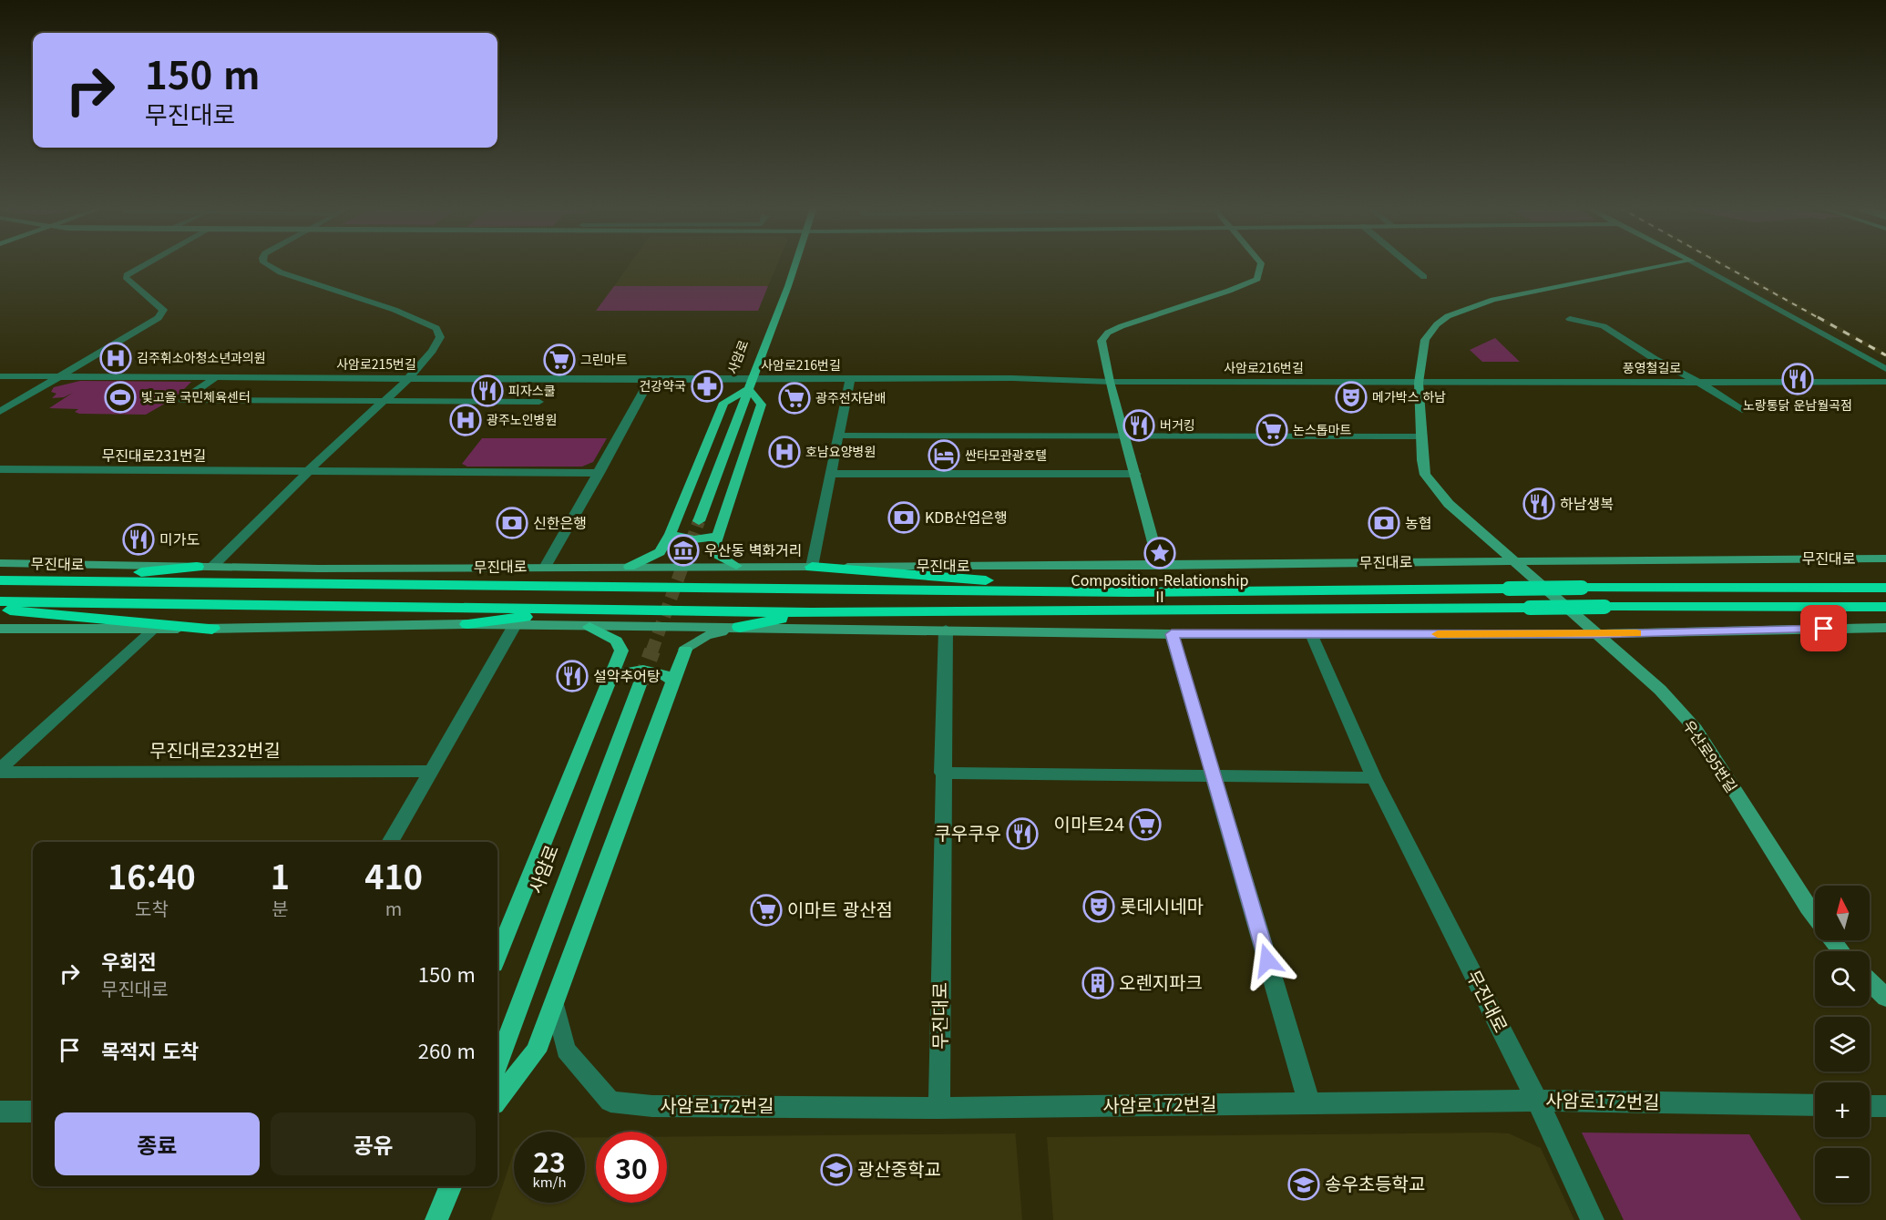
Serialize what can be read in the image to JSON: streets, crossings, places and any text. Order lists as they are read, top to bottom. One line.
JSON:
{"streets":{"highway":["무진대로"],"main road":["사암로"],"street":["사암로215번길","사암로216번길","풍영철길로","무진대로231번길","무진대로232번길","우산로95번길","사암로172번길"]},"crossings":[["사암로","사암로215번길"],["사암로","사암로216번길"],["사암로215번길","사암로216번길"],["사암로216번길","풍영철길로"],["사암로216번길","무진대로"],["무진대로","우산로95번길"],["무진대로","사암로172번길"]],"places":{"hospital":["김주휘소아청소년과의원","광주노인병원","호남요양병원"],"supermarket":["그린마트","광주전자담배","논스톱마트","이마트24","이마트 광산점"],"restaurant":["노랑통닭 운남월곡점","피자스쿨","버거킹","하남생복","미가도","설악추어탕","쿠우쿠우"],"pharmacy":["건강약국"],"sports":["빛고을 국민체육센터"],"theatre":["메가박스 하남","롯데시네마"],"hotel":["싼타모관광호텔"],"bank":["KDB산업은행","신한은행","농협"],"museum":["우산동 벽화거리"],"place":["Composition-Relationship II"],"building":["오렌지파크"],"school or university":["광산중학교","송우초등학교"]},"north":"top","page":{"turn":["150 m","무진대로"],"eta":["16:40","도착","1","분","410","m"],"map_buttons":["+","−"],"list":[{"name":"우회전","note":"무진대로","value":"150 m"},{"name":"목적지 도착","value":"260 m"}],"buttons":["종료","공유"],"speed":"23 km/h","limit":"30"}}
